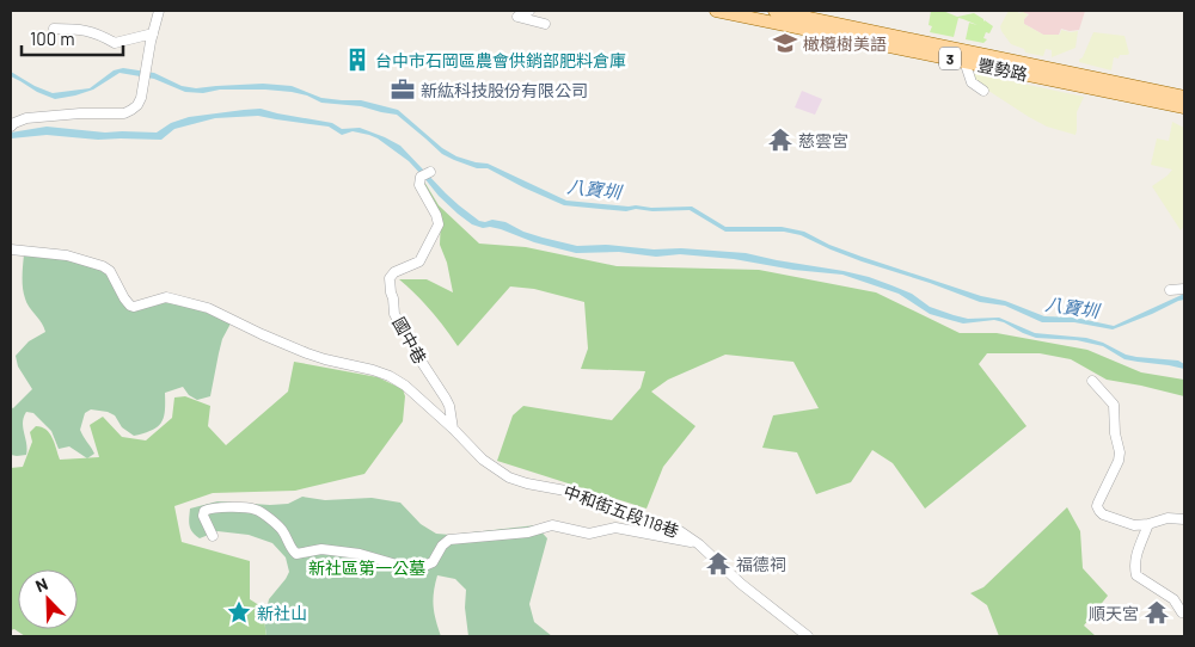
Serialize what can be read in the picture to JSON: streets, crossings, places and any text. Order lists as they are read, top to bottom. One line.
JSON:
{"streets":{"main road":["3","豐勢路"],"street":["國中巷","中和街五段118巷"]},"crossings":[["國中巷","中和街五段118巷"]],"water":["八寶圳"],"parks":["新社區第一公墓"],"places":{"school or university":["橄欖樹美語"],"building":["台中市石岡區農會供銷部肥料倉庫"],"office":["新紘科技股份有限公司"],"temple":["慈雲宮","福德祠","順天宮"],"place":["新社山"]},"scale_bar":"100 m","north":"top left"}
